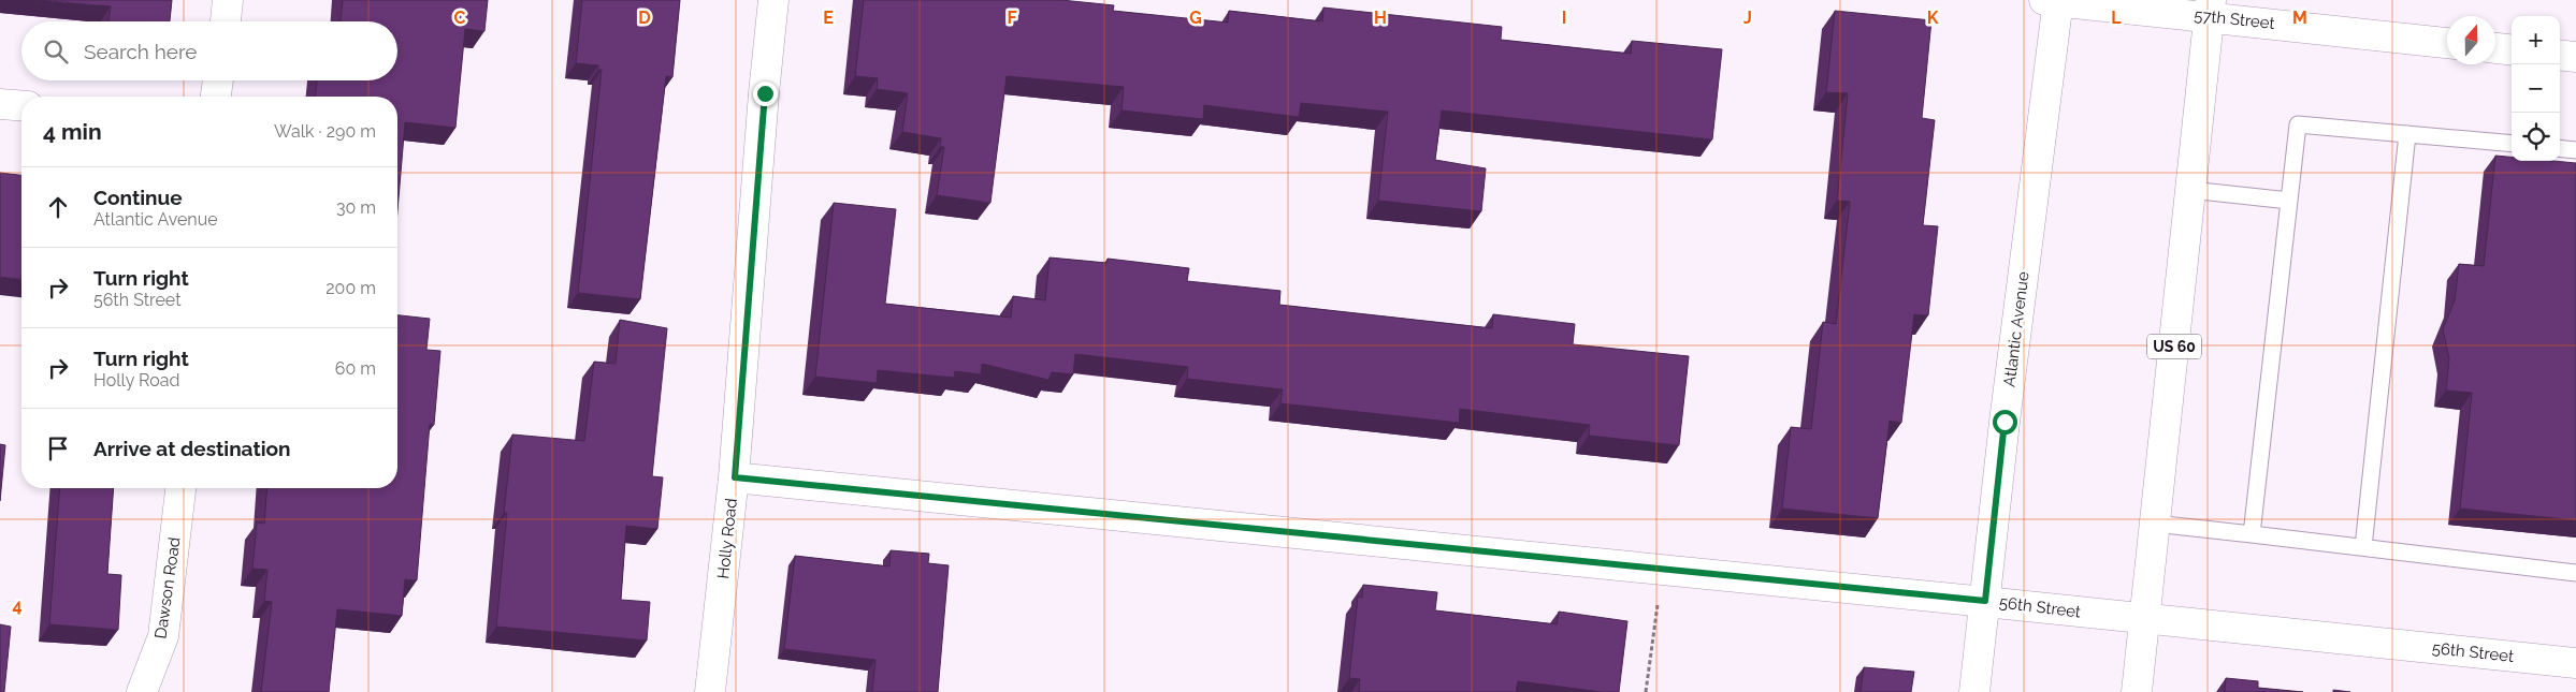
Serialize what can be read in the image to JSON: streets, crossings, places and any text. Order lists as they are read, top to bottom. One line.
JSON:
{"streets":{"main road":["57th Street","Atlantic Avenue","US 60","Holly Road","Dawson Road","56th Street"]},"crossings":[["57th Street","Atlantic Avenue"],["57th Street","US 60"],["Atlantic Avenue","56th Street"],["US 60","56th Street"],["Holly Road","56th Street"]],"north":"top","page":{"map_buttons":["+","−"],"search":"Search here","heading":["4 min","Walk · 290 m"],"list":[["Continue","Atlantic Avenue","30 m"],["Turn right","56th Street","200 m"],["Turn right","Holly Road","60 m"],"Arrive at destination"]},"grid":{"columns":["C","D","E","F","G","H","I","J","K","L","M"],"rows":["4"]}}
